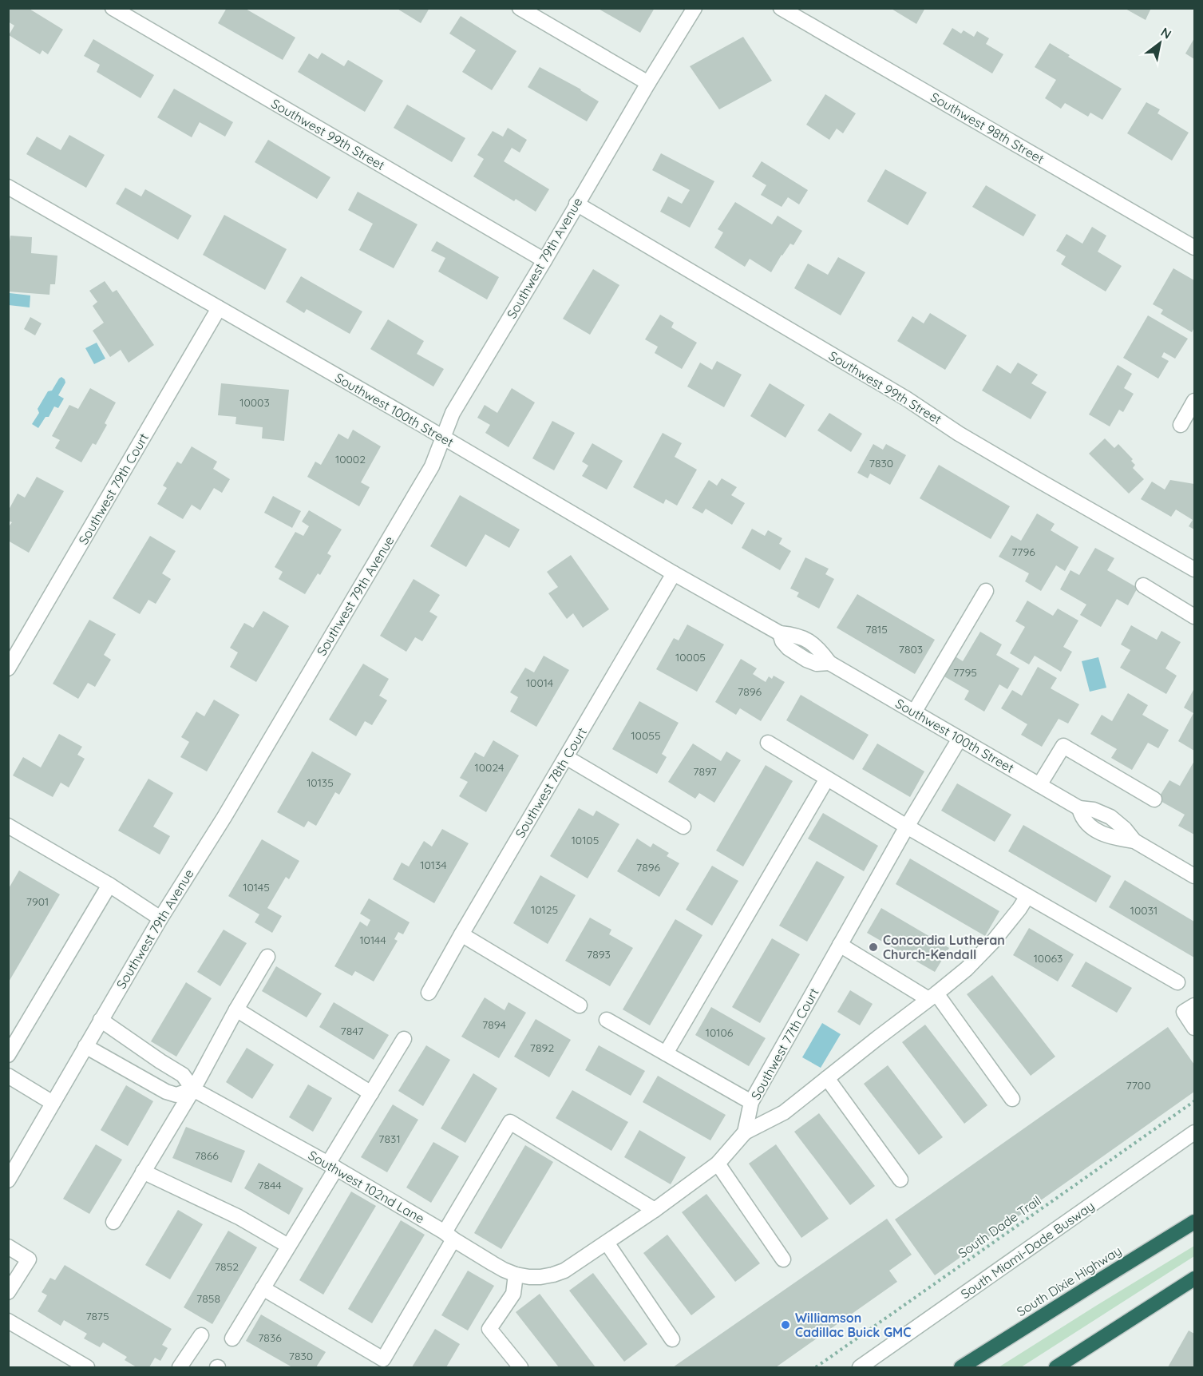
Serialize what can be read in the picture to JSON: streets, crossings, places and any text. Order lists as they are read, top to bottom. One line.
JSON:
{"streets":{"highway":["South Dixie Highway"],"street":["Southwest 98th Street","Southwest 99th Street","Southwest 79th Avenue","Southwest 100th Street","Southwest 79th Court","Southwest 78th Court","Southwest 77th Court","Southwest 102nd Lane","South Miami-Dade Busway"],"path":["South Dade Trail"]},"crossings":[["Southwest 99th Street","Southwest 79th Avenue"],["Southwest 79th Avenue","Southwest 100th Street"],["Southwest 79th Avenue","Southwest 102nd Lane"],["Southwest 100th Street","Southwest 79th Court"],["Southwest 100th Street","Southwest 78th Court"],["Southwest 100th Street","Southwest 77th Court"],["Southwest 77th Court","Southwest 102nd Lane"]],"places":["Concordia Lutheran Church-Kendall","Williamson Cadillac Buick GMC"],"house_numbers":["10003","10002","7830","7796","7815","7803","10005","7795","10014","7896","10055","10024","7897","10135","10105","10134","7896","10145","7901","10125","10031","10144","7893","10063","7894","7847","10106","7892","7700","7831","7866","7844","7852","7858","7875","7836","7830"],"north":"top right"}
